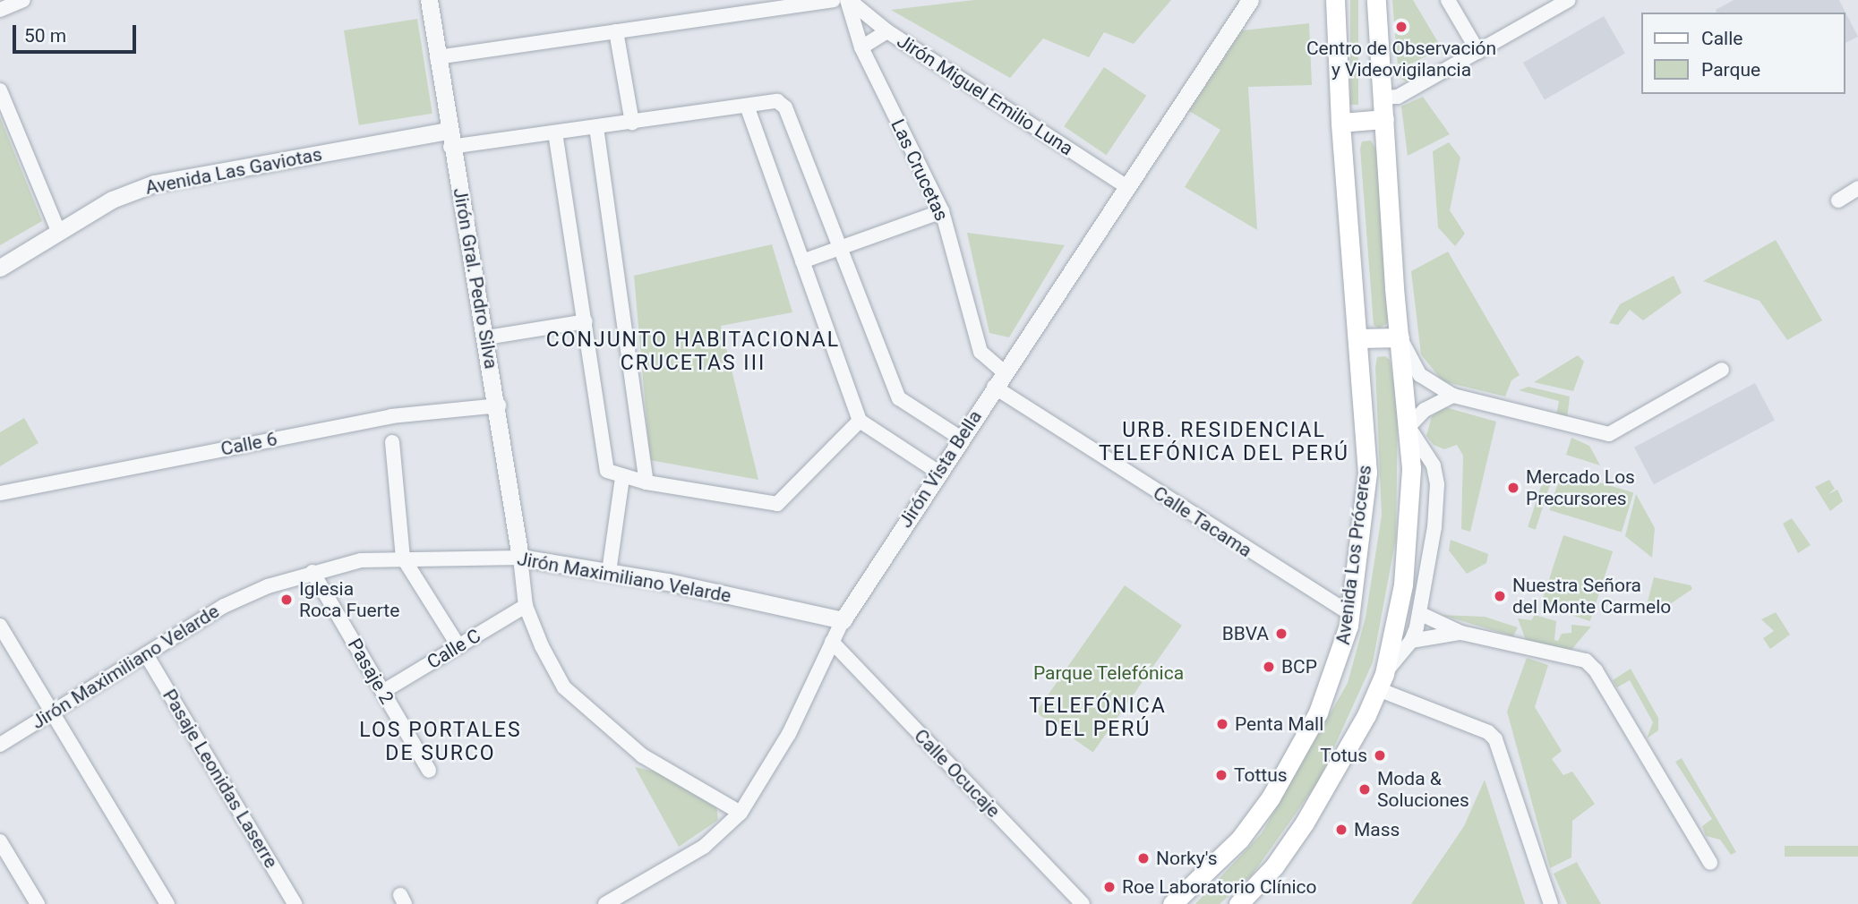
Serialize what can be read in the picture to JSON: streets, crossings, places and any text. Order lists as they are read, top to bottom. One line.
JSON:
{"streets":{"main road":["Avenida Los Próceres"],"street":["Jirón Miguel Emilio Luna","Las Crucetas","Avenida Las Gaviotas","Jirón Gral. Pedro Silva","Calle 6","Jirón Vista Bella","Calle Tacama","Jirón Maximiliano Velarde","Calle C","Pasaje 2","Calle Ocucaje","Pasaje Leonidas Laserre"]},"crossings":[["Jirón Miguel Emilio Luna","Las Crucetas"],["Jirón Miguel Emilio Luna","Jirón Vista Bella"],["Las Crucetas","Jirón Vista Bella"],["Las Crucetas","Calle Tacama"],["Avenida Las Gaviotas","Jirón Gral. Pedro Silva"],["Jirón Gral. Pedro Silva","Calle 6"],["Jirón Gral. Pedro Silva","Jirón Maximiliano Velarde"],["Jirón Vista Bella","Calle Tacama"],["Jirón Vista Bella","Jirón Maximiliano Velarde"],["Jirón Vista Bella","Calle Ocucaje"],["Calle Tacama","Avenida Los Próceres"],["Jirón Maximiliano Velarde","Pasaje 2"],["Jirón Maximiliano Velarde","Pasaje Leonidas Laserre"],["Calle C","Pasaje 2"]],"districts":["CONJUNTO HABITACIONAL CRUCETAS III","URB. RESIDENCIAL TELEFÓNICA DEL PERÚ","TELEFÓNICA DEL PERÚ","LOS PORTALES DE SURCO"],"parks":["Parque Telefónica"],"places":["Centro de Observación y Videovigilancia","Mercado Los Precursores","Nuestra Señora del Monte Carmelo","Iglesia Roca Fuerte","BBVA","BCP","Penta Mall","Totus","Tottus","Moda & Soluciones","Mass","Norky's","Roe Laboratorio Clínico"],"legend":["Calle","Parque"],"scale_bar":"50 m"}
